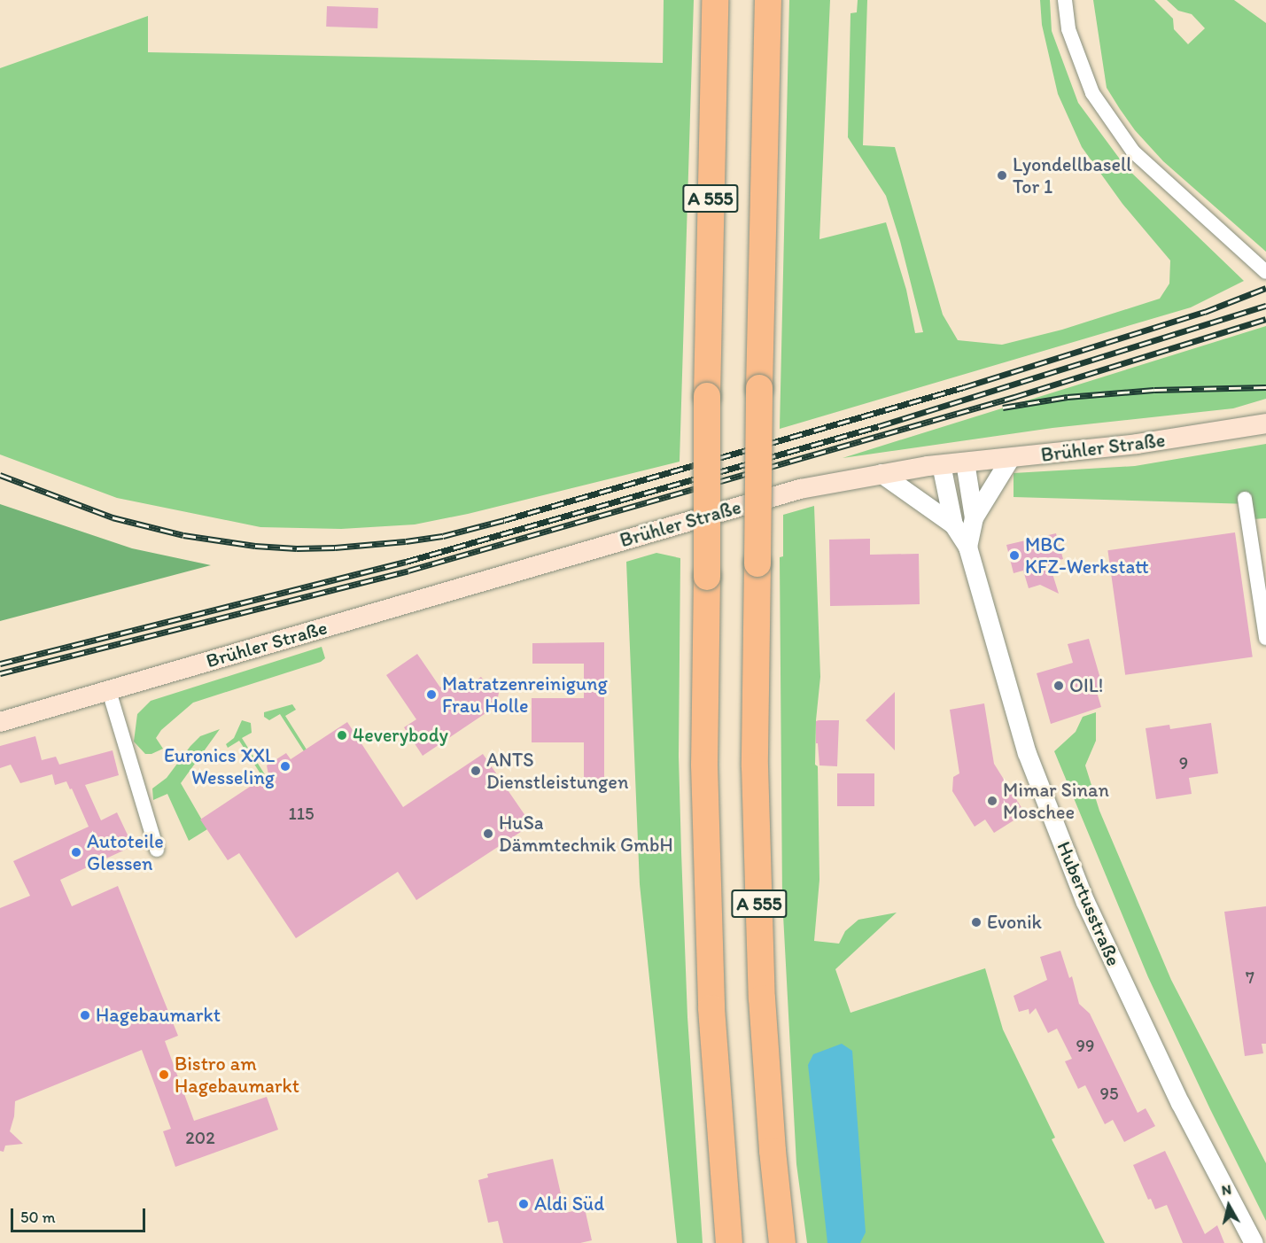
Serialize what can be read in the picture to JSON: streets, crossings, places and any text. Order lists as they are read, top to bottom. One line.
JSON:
{"streets":{"highway":["A 555"],"main road":["Brühler Straße"],"street":["Hubertusstraße"]},"crossings":[["Brühler Straße","Hubertusstraße"]],"places":["Lyondellbasell Tor 1","MBC KFZ-Werkstatt","OIL!","Matratzenreinigung Frau Holle","4everybody","Euronics XXL Wesseling","ANTS Dienstleistungen","Mimar Sinan Moschee","HuSa Dämmtechnik GmbH","Autoteile Glessen","Evonik","Hagebaumarkt","Bistro am Hagebaumarkt","Aldi Süd"],"house_numbers":["9","115","7","99","95","202"],"scale_bar":"50 m","north":"top"}
